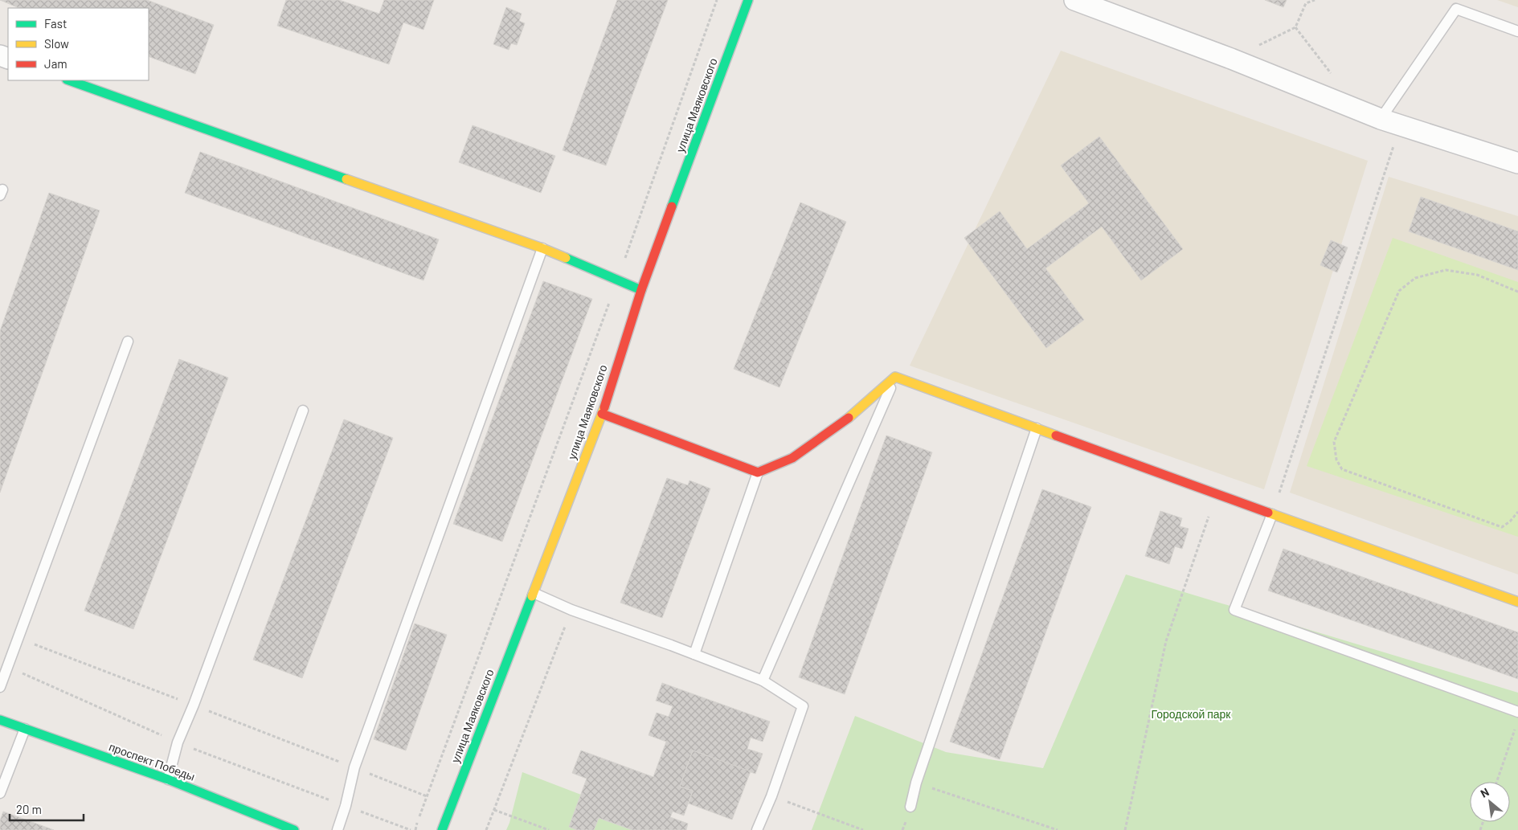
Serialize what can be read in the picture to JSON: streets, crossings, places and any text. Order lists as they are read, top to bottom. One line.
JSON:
{"streets":{"street":["улица Маяковского","проспект Победы"]},"parks":["Городской парк"],"legend":["Fast","Slow","Jam"],"scale_bar":"20 m","north":"top left"}
